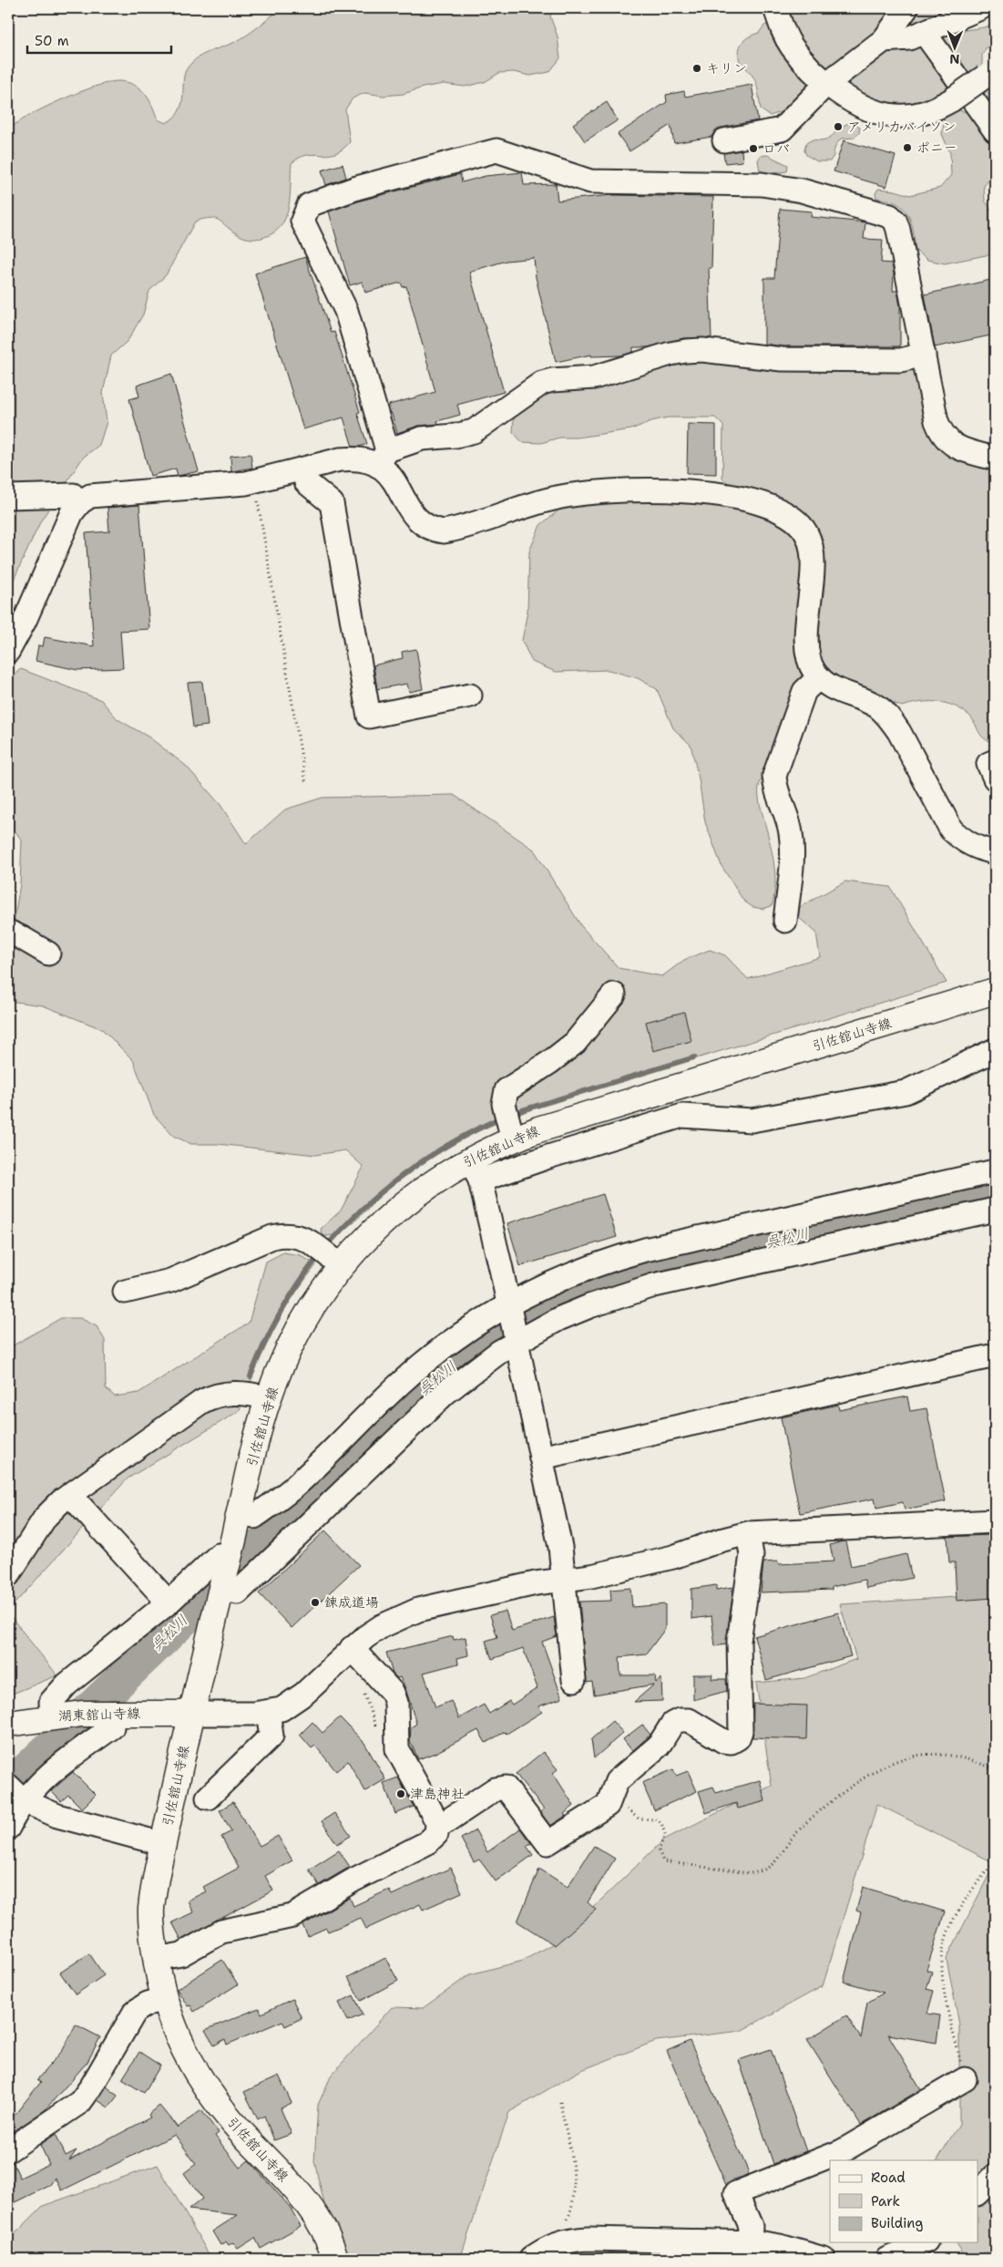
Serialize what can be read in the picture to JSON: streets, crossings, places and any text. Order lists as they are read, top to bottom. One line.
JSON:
{"streets":{"main road":["引佐舘山寺線","湖東舘山寺線"]},"crossings":[["引佐舘山寺線","湖東舘山寺線"]],"water":["呉松川"],"places":["キリン","アメリカバイソン","ポニー","ロバ","錬成道場","津島神社"],"legend":["Road","Park","Building"],"scale_bar":"50 m","north":"bottom"}
